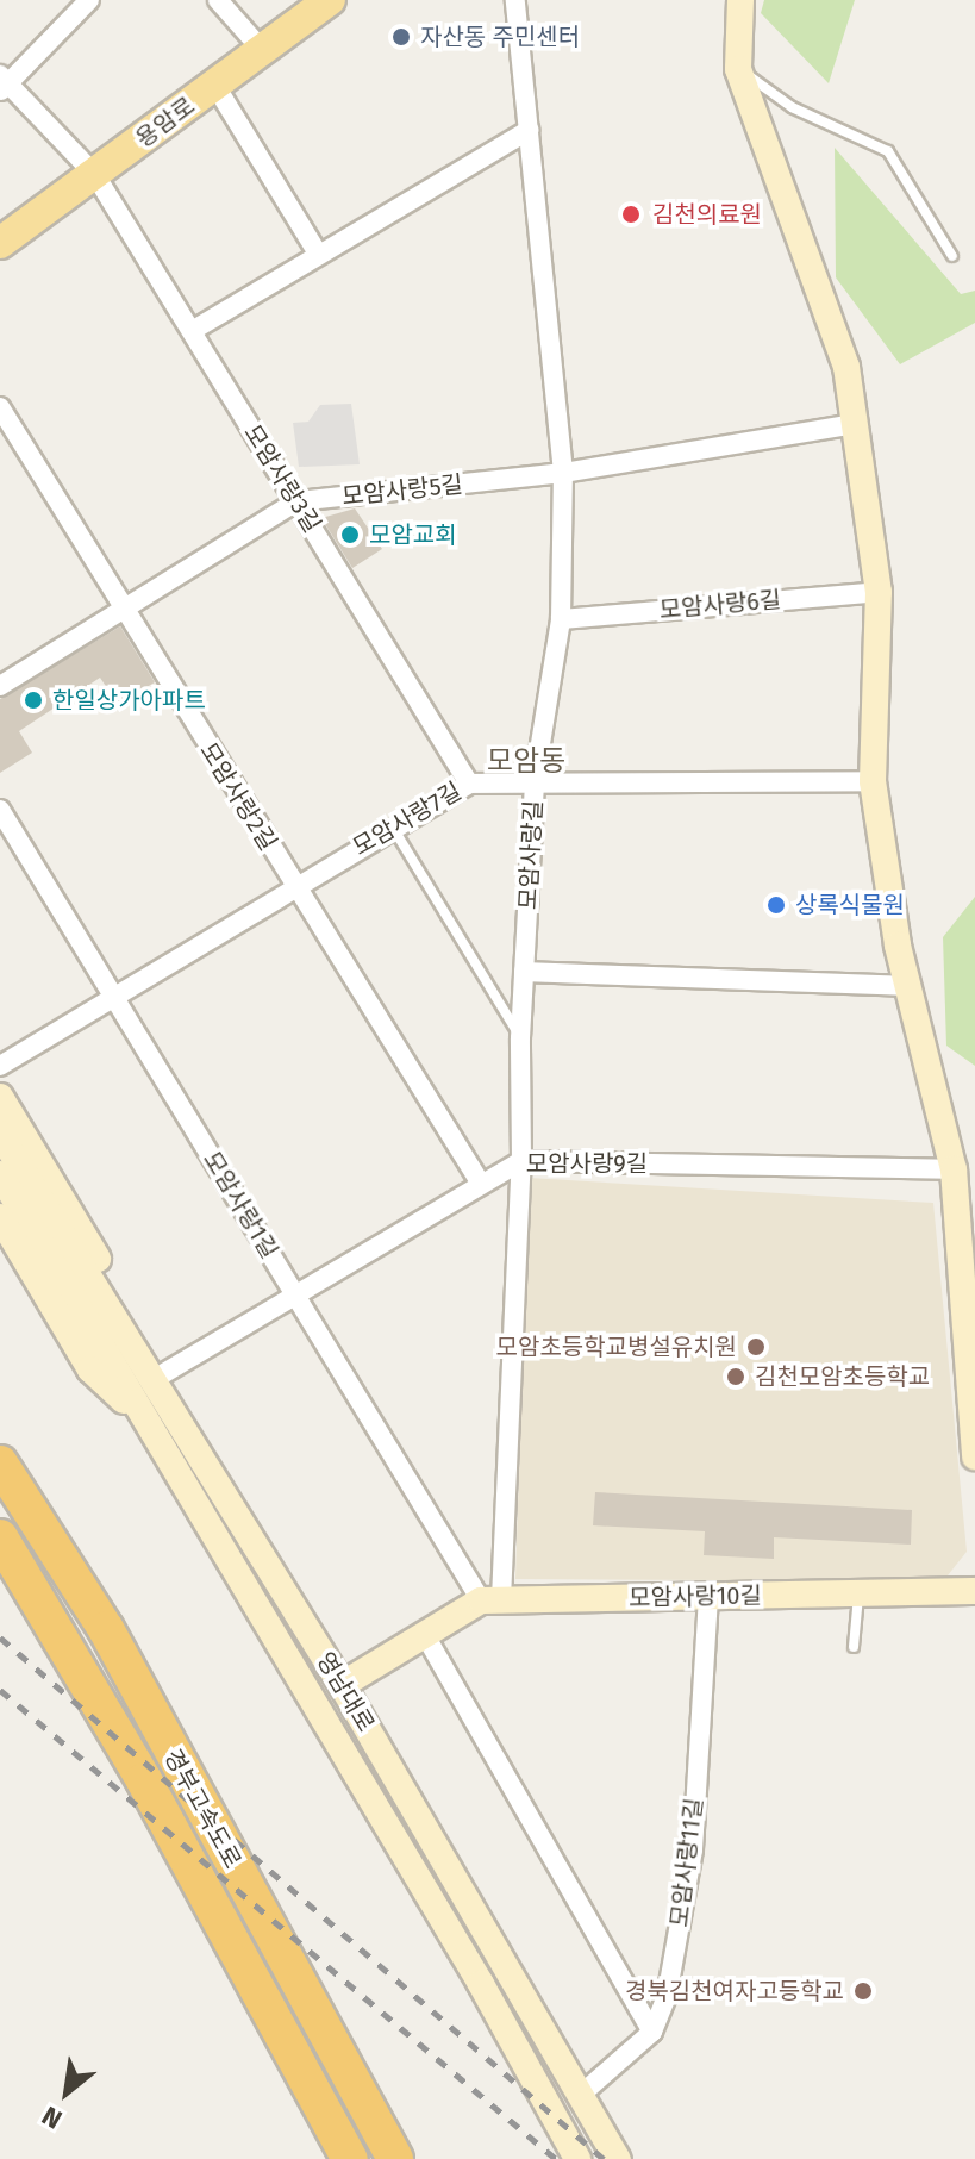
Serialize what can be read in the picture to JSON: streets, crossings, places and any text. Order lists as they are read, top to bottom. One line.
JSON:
{"streets":{"highway":["경부고속도로"],"main road":["용암로","모암사랑10길","영남대로"],"street":["모암사랑3길","모암사랑5길","모암사랑6길","모암사랑2길","모암사랑7길","모암사랑길","모암사랑9길","모암사랑1길","모암사랑11길"]},"crossings":[["용암로","모암사랑3길"],["모암사랑3길","모암사랑5길"],["모암사랑3길","모암사랑7길"],["모암사랑5길","모암사랑2길"],["모암사랑5길","모암사랑길"],["모암사랑6길","모암사랑길"],["모암사랑2길","모암사랑7길"],["모암사랑2길","모암사랑9길"],["모암사랑7길","모암사랑길"],["모암사랑7길","모암사랑1길"],["모암사랑길","모암사랑9길"],["모암사랑길","모암사랑1길"],["모암사랑길","모암사랑10길"],["모암사랑9길","모암사랑1길"],["모암사랑1길","모암사랑10길"],["모암사랑10길","모암사랑11길"],["영남대로","모암사랑11길"]],"districts":["모암동"],"places":["자산동 주민센터","김천의료원","모암교회","한일상가아파트","상록식물원","모암초등학교병설유치원","김천모암초등학교","경북김천여자고등학교"],"north":"bottom left"}
